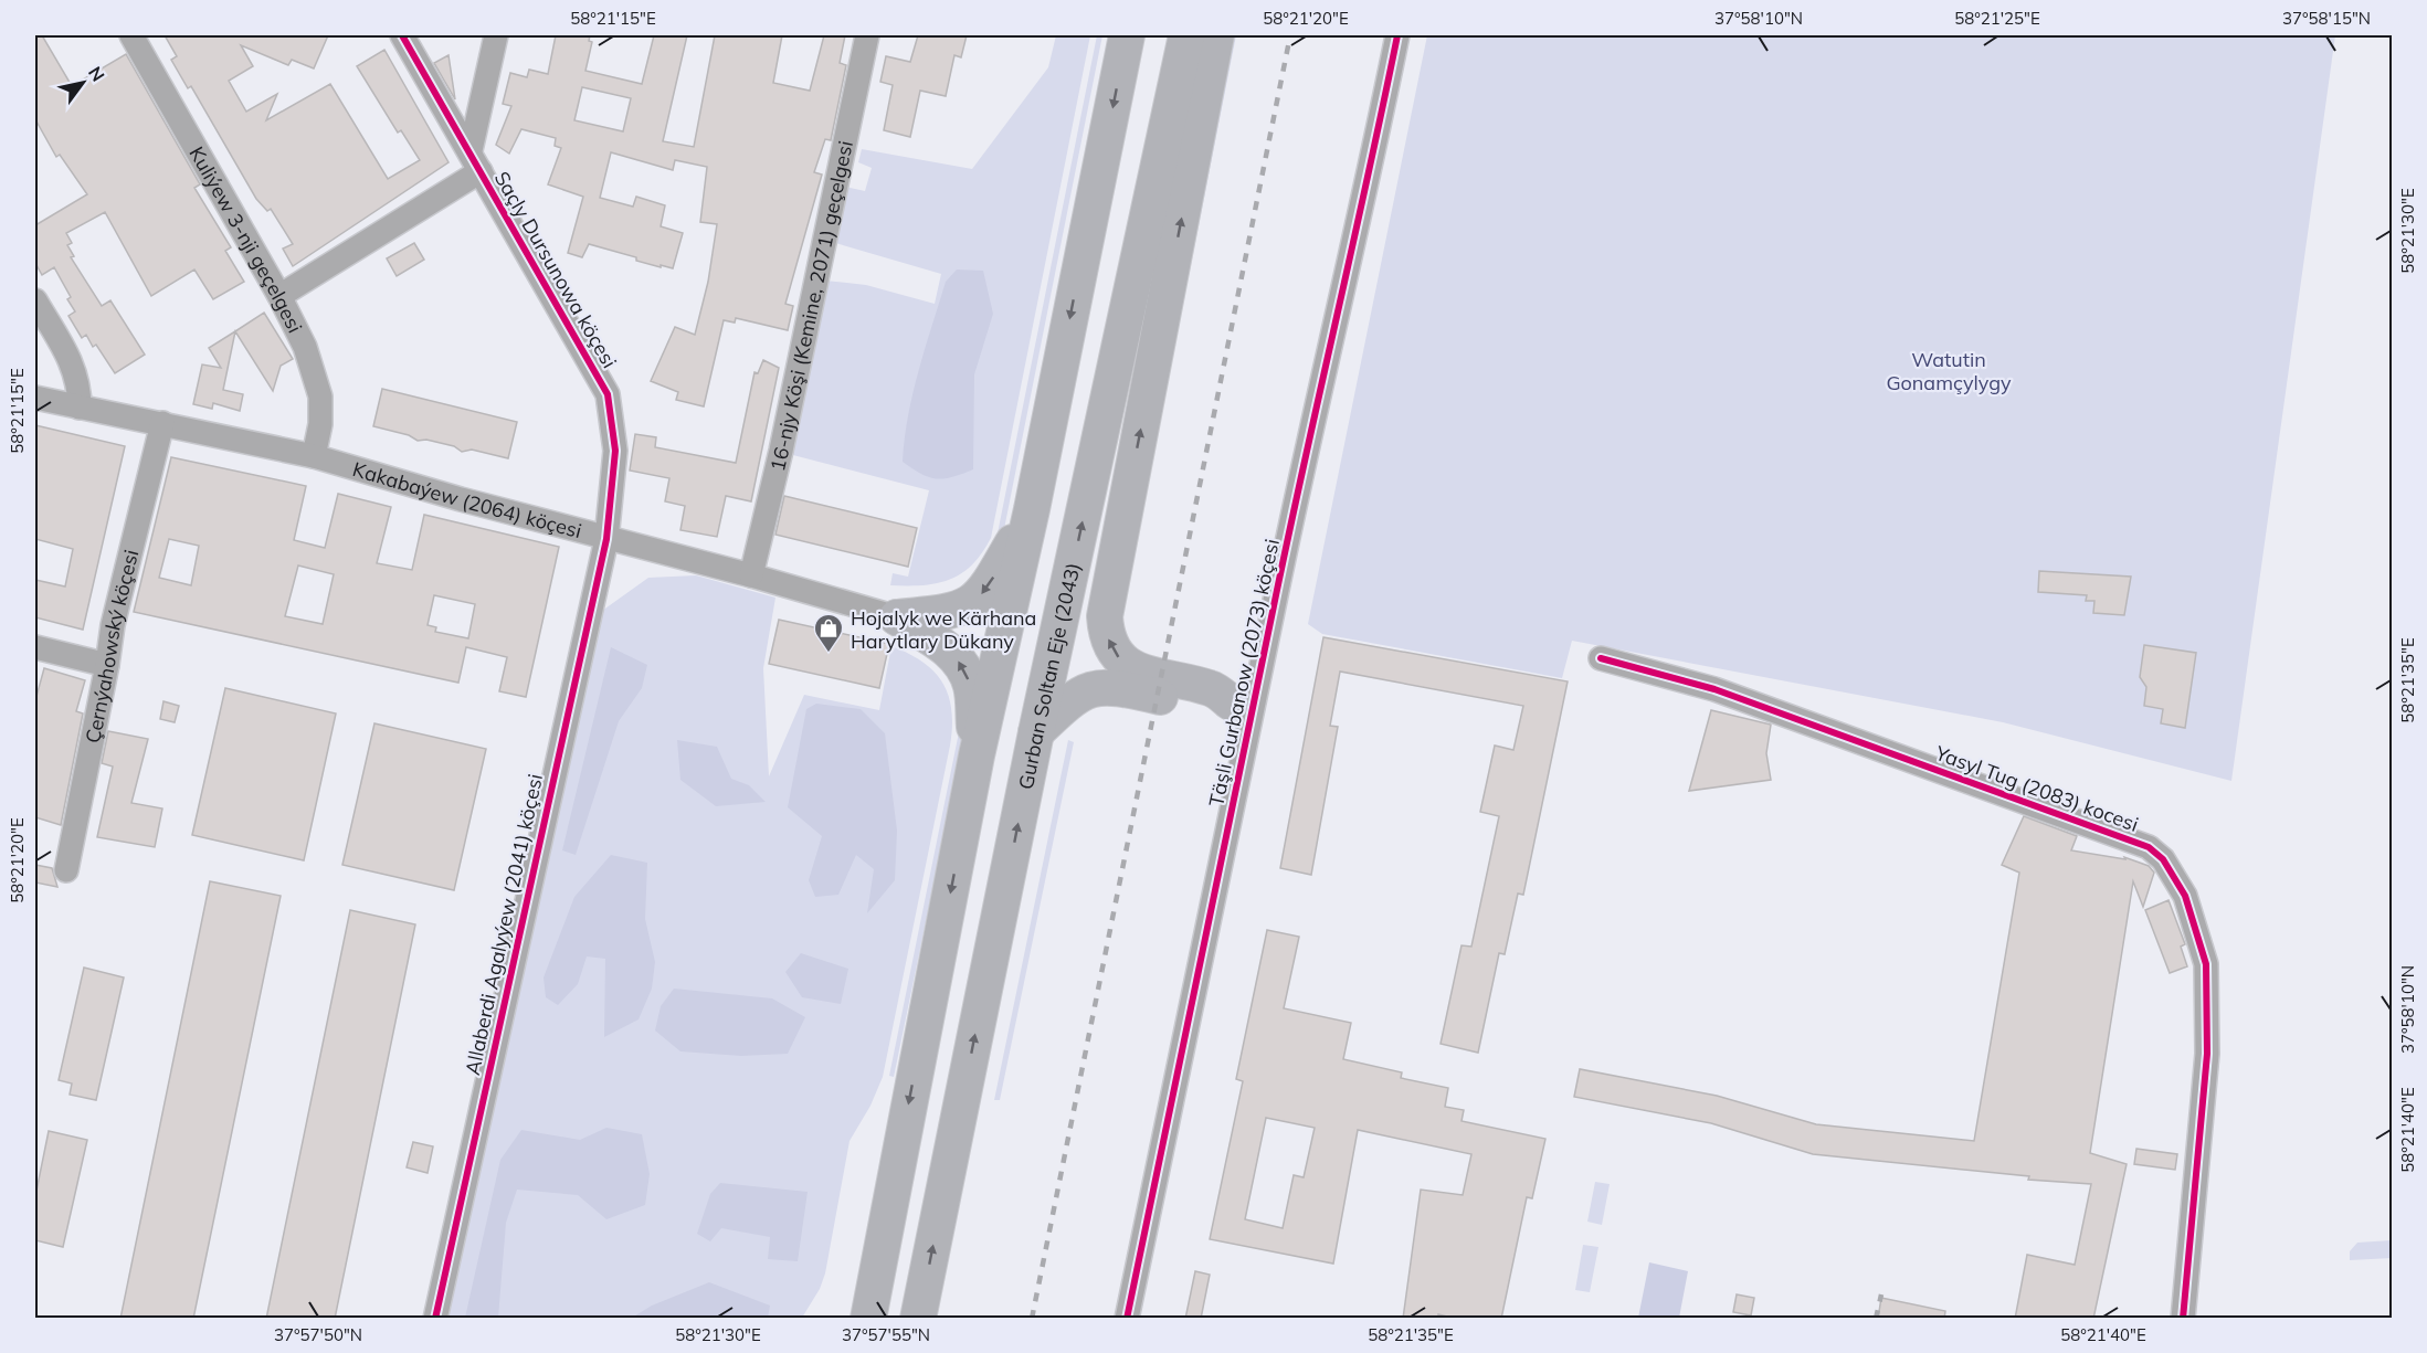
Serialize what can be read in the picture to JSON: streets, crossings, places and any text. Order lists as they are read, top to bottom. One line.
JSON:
{"streets":{"highway":["Gurban Soltan Eje (2043)"],"street":["Kuliýew 3-nji geçelgesi","Saçly Dursunowa köçesi","16-njy Köşi (Kemine, 2071) geçelgesi","Kakabaýew (2064) köçesi","Çernýahowský köçesi","Täşli Gurbanow (2073) köçesi","Yasyl Tug (2083) kocesi","Allaberdi Agalyýew (2041) köçesi"]},"crossings":[["Kuliýew 3-nji geçelgesi","Kakabaýew (2064) köçesi"],["Saçly Dursunowa köçesi","Kakabaýew (2064) köçesi"],["Saçly Dursunowa köçesi","Allaberdi Agalyýew (2041) köçesi"],["16-njy Köşi (Kemine, 2071) geçelgesi","Kakabaýew (2064) köçesi"],["Kakabaýew (2064) köçesi","Çernýahowský köçesi"],["Kakabaýew (2064) köçesi","Allaberdi Agalyýew (2041) köçesi"]],"parks":["Watutin Gonamçylygy"],"places":{"shop":["Hojalyk we Kärhana Harytlary Dükany"]},"north":"top right","coordinates":["58°21'15\"E","58°21'20\"E","37°58'10\"N","58°21'25\"E","37°58'15\"N","58°21'30\"E","58°21'35\"E","58°21'40\"E","37°57'50\"N","37°57'55\"N"]}
